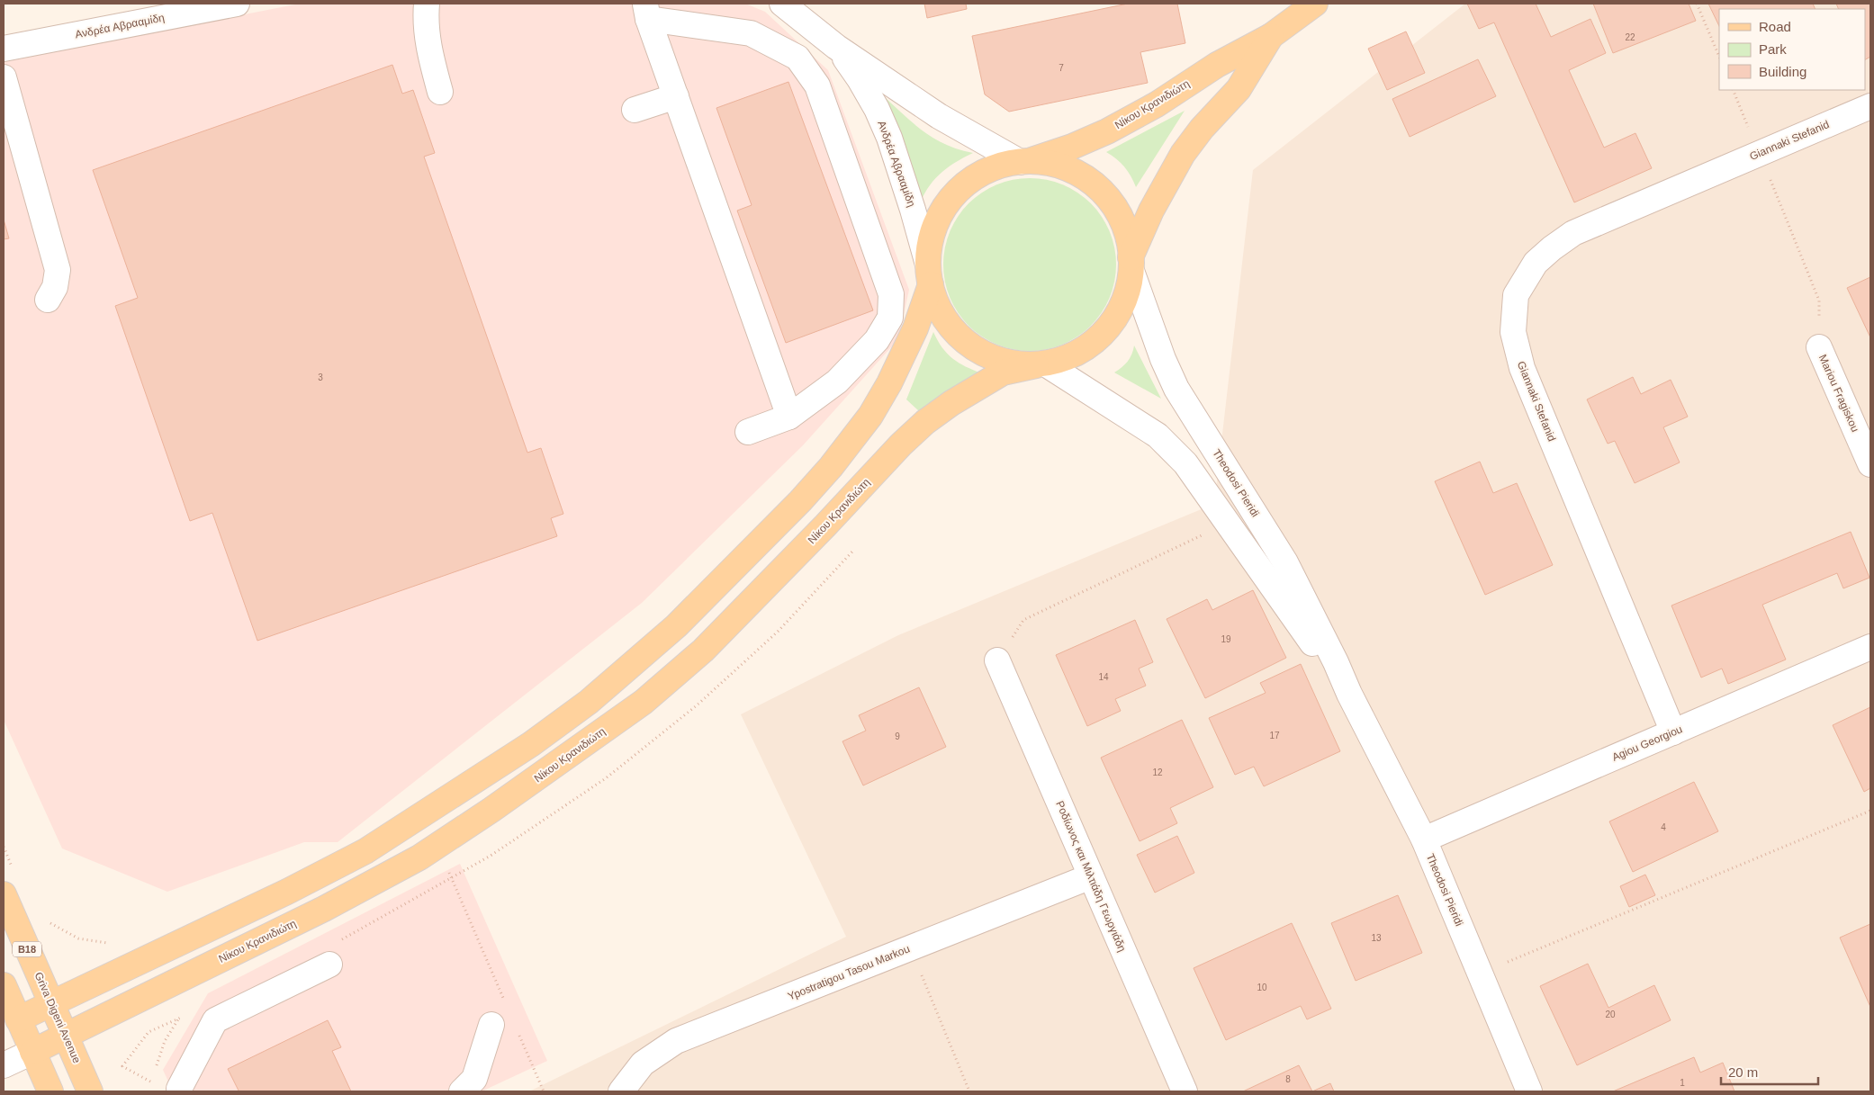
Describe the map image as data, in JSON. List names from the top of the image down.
{
  "streets": {
    "main road": ["Νίκου Κρανιδιώτη", "B18", "Griva Digeni Avenue"],
    "street": [
      "Ανδρέα Αβρααμίδη",
      "Giannaki Stefanid",
      "Mariou Fragiskou",
      "Theodosi Pieridi",
      "Agiou Georgiou",
      "Ροδίωνος και Μιλτιάδη Γεωργιάδη",
      "Ypostratigou Tasou Markou"
    ]
  },
  "crossings": [
    ["Ανδρέα Αβρααμίδη", "Νίκου Κρανιδιώτη"],
    ["Νίκου Κρανιδιώτη", "Theodosi Pieridi"],
    ["Νίκου Κρανιδιώτη", "Griva Digeni Avenue"],
    ["Giannaki Stefanid", "Agiou Georgiou"],
    ["Theodosi Pieridi", "Agiou Georgiou"],
    ["Ροδίωνος και Μιλτιάδη Γεωργιάδη", "Ypostratigou Tasou Markou"]
  ],
  "house_numbers": [
    "22",
    "7",
    "3",
    "19",
    "14",
    "17",
    "9",
    "12",
    "4",
    "13",
    "10",
    "20",
    "8",
    "1"
  ],
  "legend": ["Road", "Park", "Building"],
  "scale_bar": "20 m"
}
